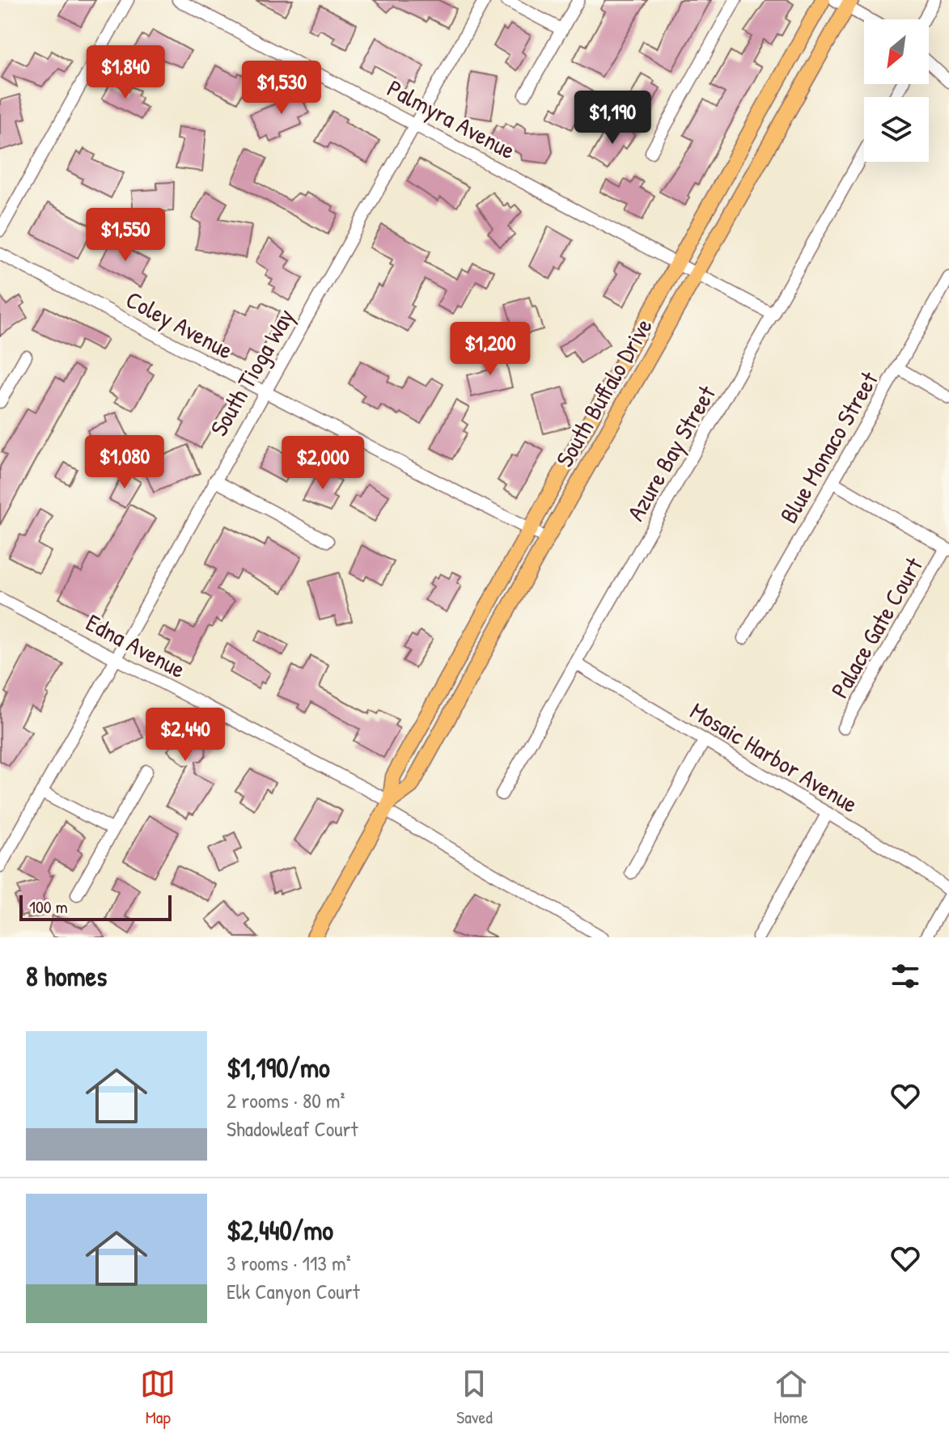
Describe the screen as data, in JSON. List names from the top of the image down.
{
  "streets": {
    "main road": ["South Buffalo Drive"],
    "street": [
      "Palmyra Avenue",
      "Coley Avenue",
      "South Tioga Way",
      "Blue Monaco Street",
      "Azure Bay Street",
      "Palace Gate Court",
      "Edna Avenue",
      "Mosaic Harbor Avenue"
    ]
  },
  "crossings": [
    ["Palmyra Avenue", "South Tioga Way"],
    ["Palmyra Avenue", "South Buffalo Drive"],
    ["Palmyra Avenue", "Azure Bay Street"],
    ["Coley Avenue", "South Tioga Way"],
    ["Coley Avenue", "South Buffalo Drive"],
    ["South Tioga Way", "Edna Avenue"],
    ["South Buffalo Drive", "Edna Avenue"],
    ["Azure Bay Street", "Mosaic Harbor Avenue"]
  ],
  "scale_bar": "100 m",
  "north": "bottom left",
  "page": {
    "price": [
      "$1,840",
      "$1,530",
      "$1,190",
      "$1,550",
      "$1,200",
      "$1,080",
      "$2,000",
      "$2,440"
    ],
    "scale": "100 m",
    "heading": "8 homes",
    "list": [
      {
        "name": "$1,190/mo",
        "note": "2 rooms · 80 m² · Shadowleaf Court"
      },
      {
        "name": "$2,440/mo",
        "note": "3 rooms · 113 m² · Elk Canyon Court"
      }
    ],
    "tabs": ["Map", "Saved", "Home"]
  }
}
